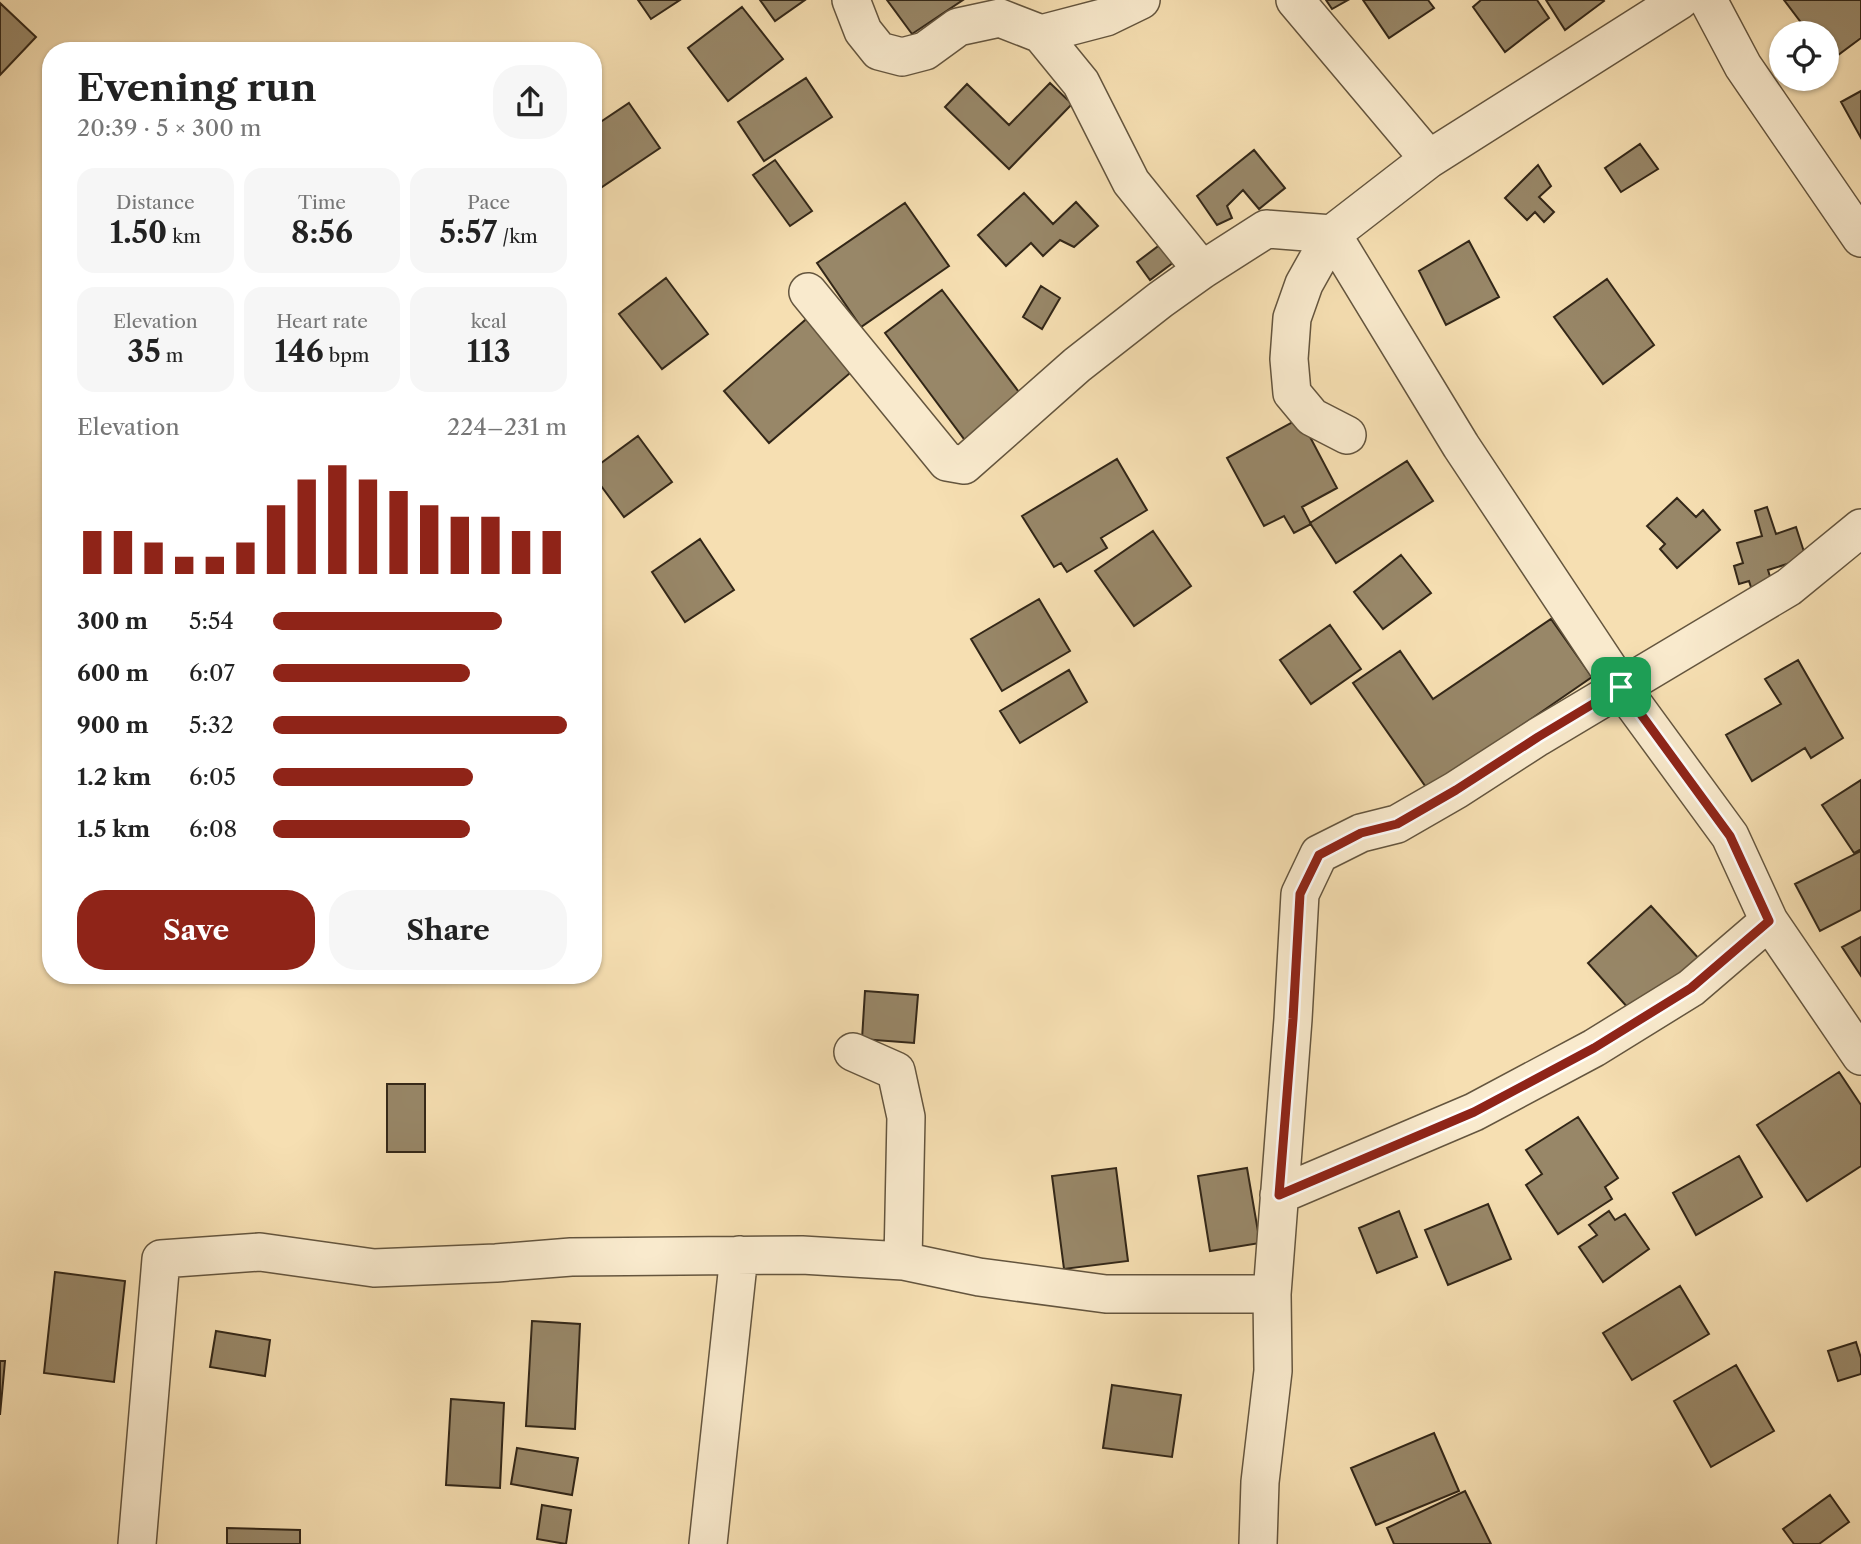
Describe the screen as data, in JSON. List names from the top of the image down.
{
  "page": {
    "heading": ["Evening run", "20:39 · 5 × 300 m"],
    "stats": [
      ["Distance", "1.50 km"],
      ["Time", "8:56"],
      ["Pace", "5:57 /km"],
      ["Elevation", "35 m"],
      ["Heart rate", "146 bpm"],
      ["kcal", "113"]
    ],
    "chart": ["Elevation", "224–231 m"],
    "list": [
      {
        "name": "300 m",
        "note": "5:54"
      },
      {
        "name": "600 m",
        "note": "6:07"
      },
      {
        "name": "900 m",
        "note": "5:32"
      },
      {
        "name": "1.2 km",
        "note": "6:05"
      },
      {
        "name": "1.5 km",
        "note": "6:08"
      }
    ],
    "buttons": ["Save", "Share"]
  }
}
